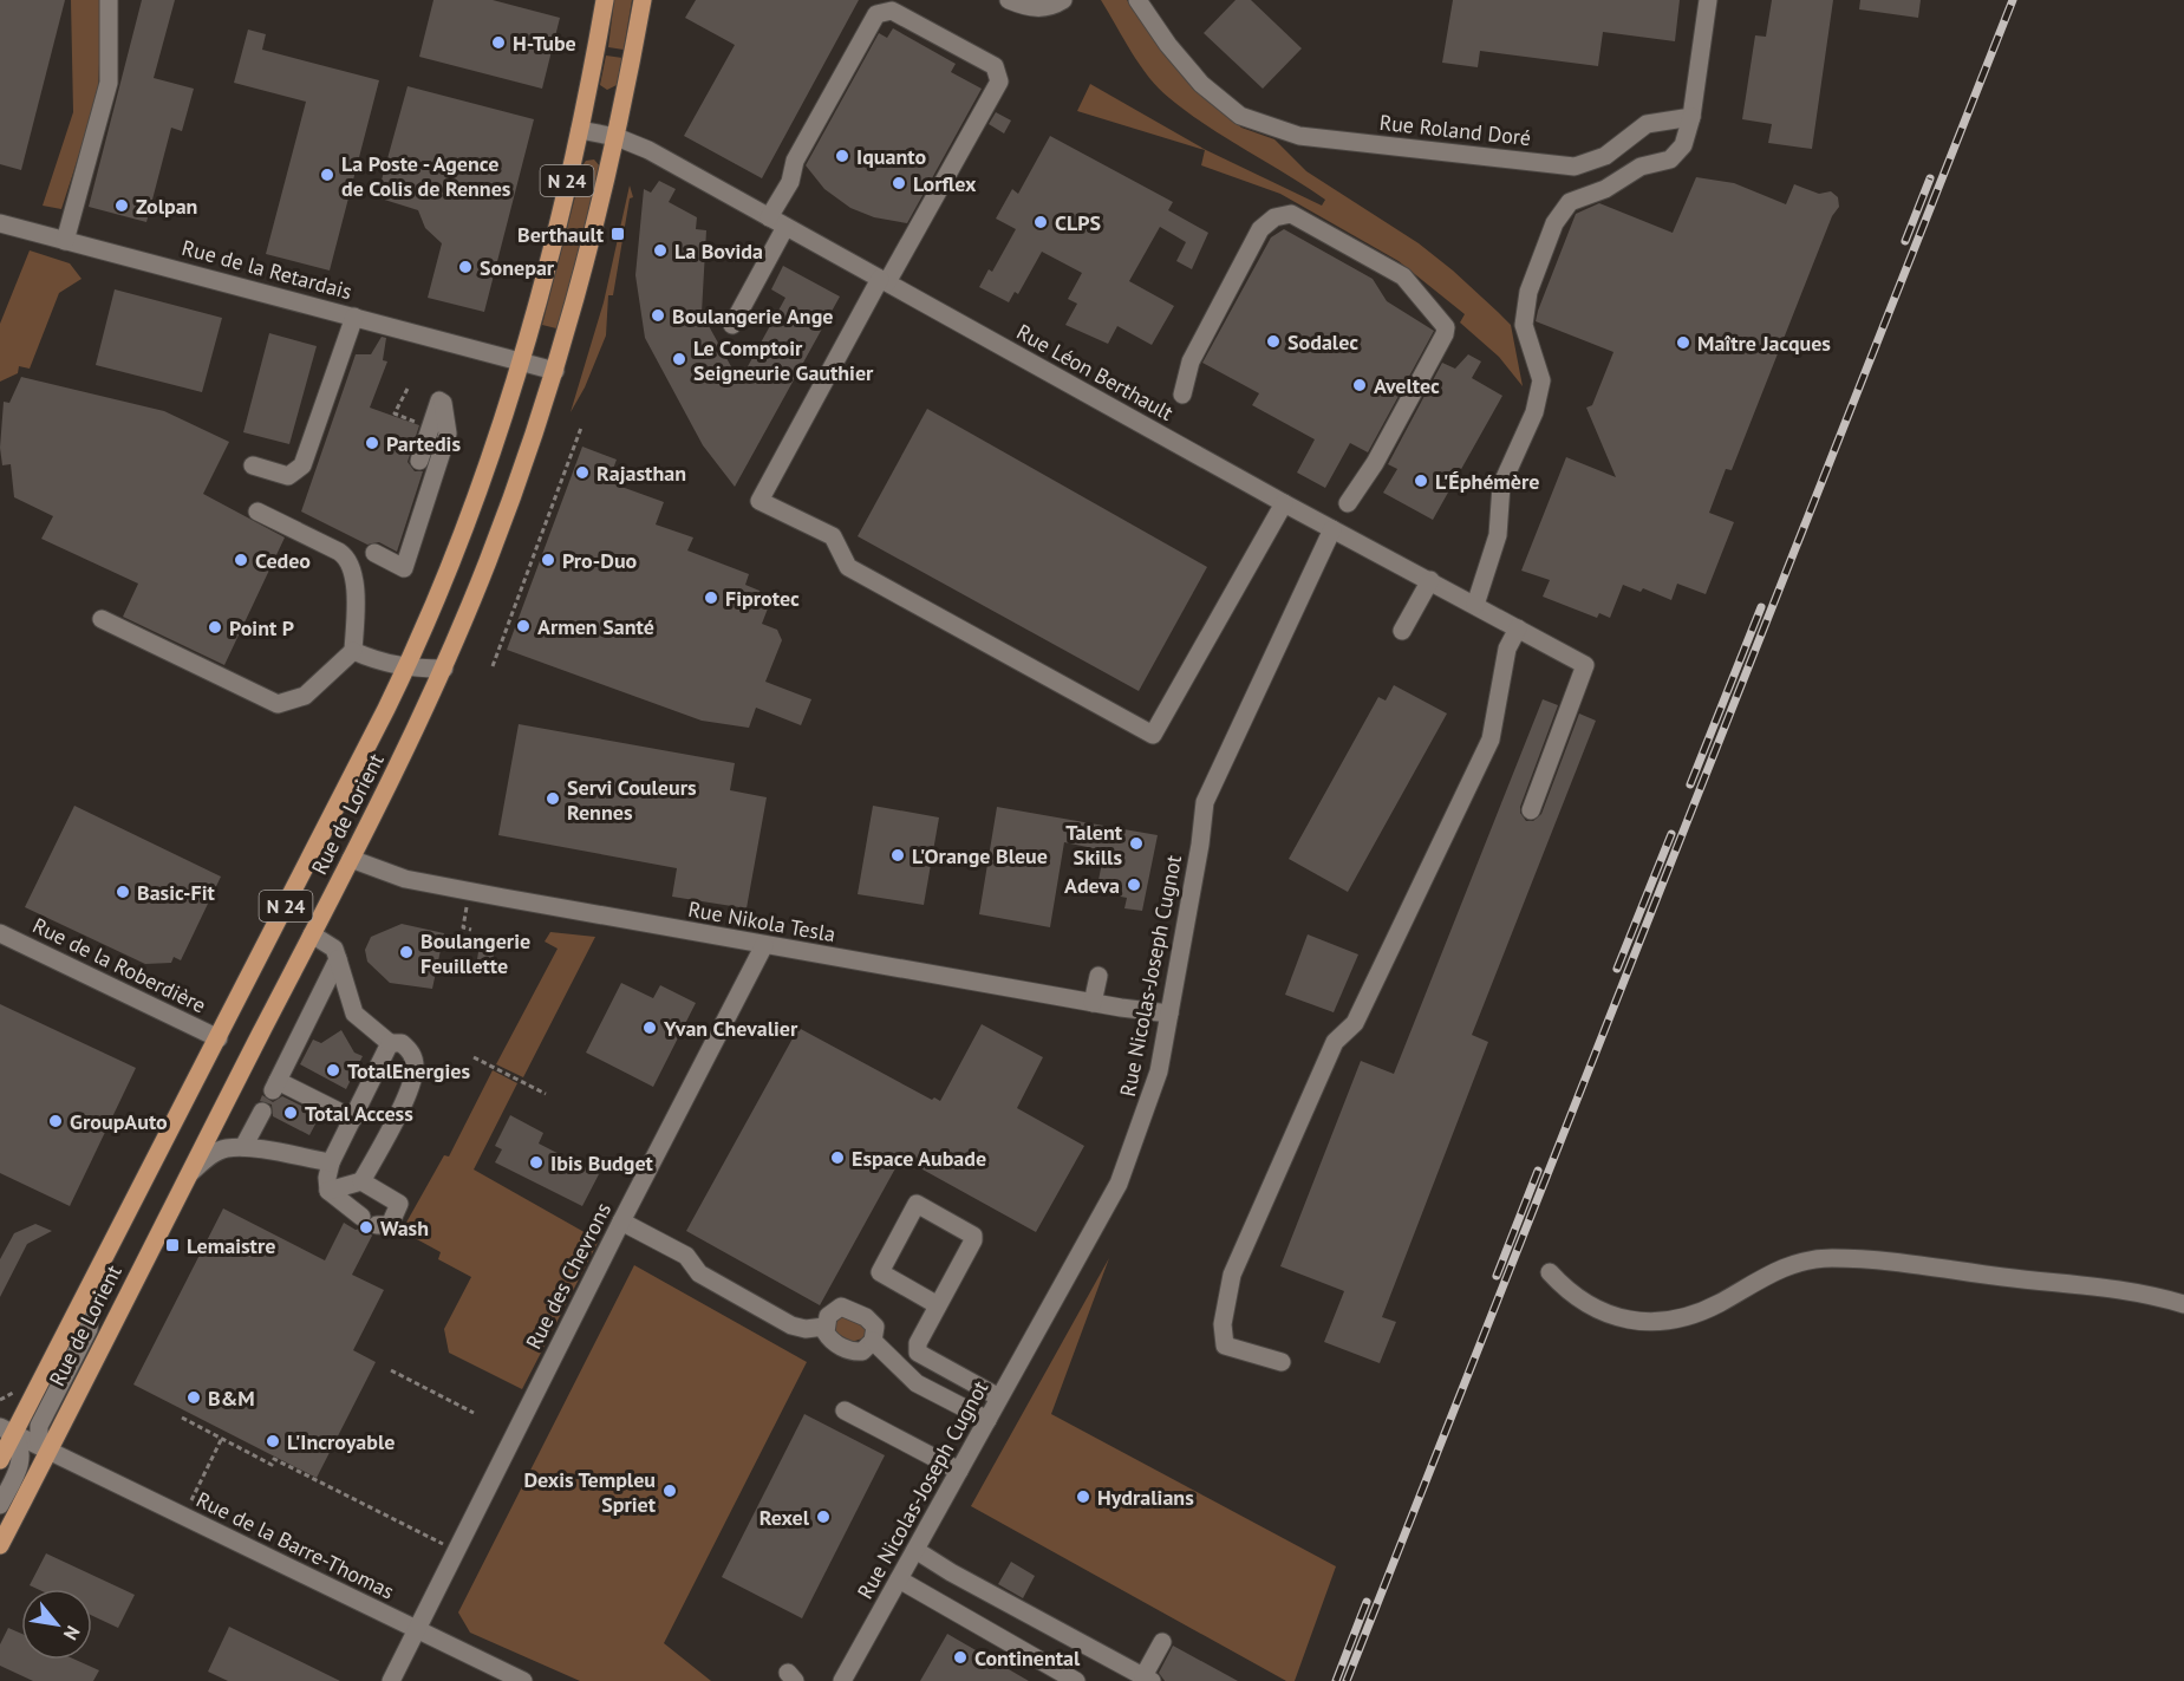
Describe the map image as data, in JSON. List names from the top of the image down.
{
  "streets": {
    "main road": ["N 24", "Rue de Lorient"],
    "street": [
      "Rue Roland Doré",
      "Rue de la Retardais",
      "Rue Léon Berthault",
      "Rue Nikola Tesla",
      "Rue de la Roberdière",
      "Rue Nicolas-Joseph Cugnot",
      "Rue des Chevrons",
      "Rue de la Barre-Thomas"
    ]
  },
  "crossings": [
    ["Rue de la Retardais", "Rue de Lorient"],
    ["Rue Léon Berthault", "Rue de Lorient"],
    ["Rue Léon Berthault", "Rue Nicolas-Joseph Cugnot"],
    ["Rue de Lorient", "Rue Nikola Tesla"],
    ["Rue de Lorient", "Rue de la Roberdière"],
    ["Rue de Lorient", "Rue de la Barre-Thomas"],
    ["Rue Nikola Tesla", "Rue Nicolas-Joseph Cugnot"],
    ["Rue Nikola Tesla", "Rue des Chevrons"],
    ["Rue des Chevrons", "Rue de la Barre-Thomas"]
  ],
  "places": {
    "other": [
      "H-Tube",
      "Iquanto",
      "La Poste - Agence de Colis de Rennes",
      "Lorflex",
      "Zolpan",
      "CLPS",
      "La Bovida",
      "Sonepar",
      "Boulangerie Ange",
      "Sodalec",
      "Maître Jacques",
      "Le Comptoir Seigneurie Gauthier",
      "Aveltec",
      "Partedis",
      "Rajasthan",
      "L'Éphémère",
      "Cedeo",
      "Pro-Duo",
      "Fiprotec",
      "Armen Santé",
      "Point P",
      "Servi Couleurs Rennes",
      "Talent Skills",
      "L'Orange Bleue",
      "Adeva",
      "Basic-Fit",
      "Boulangerie Feuillette",
      "Yvan Chevalier",
      "TotalEnergies",
      "Total Access",
      "GroupAuto",
      "Espace Aubade",
      "Ibis Budget",
      "Wash",
      "B&M",
      "L'Incroyable",
      "Dexis Templeu Spriet",
      "Hydralians",
      "Rexel",
      "Continental"
    ],
    "transit": ["Berthault", "Lemaistre"]
  },
  "north": "bottom right"
}
